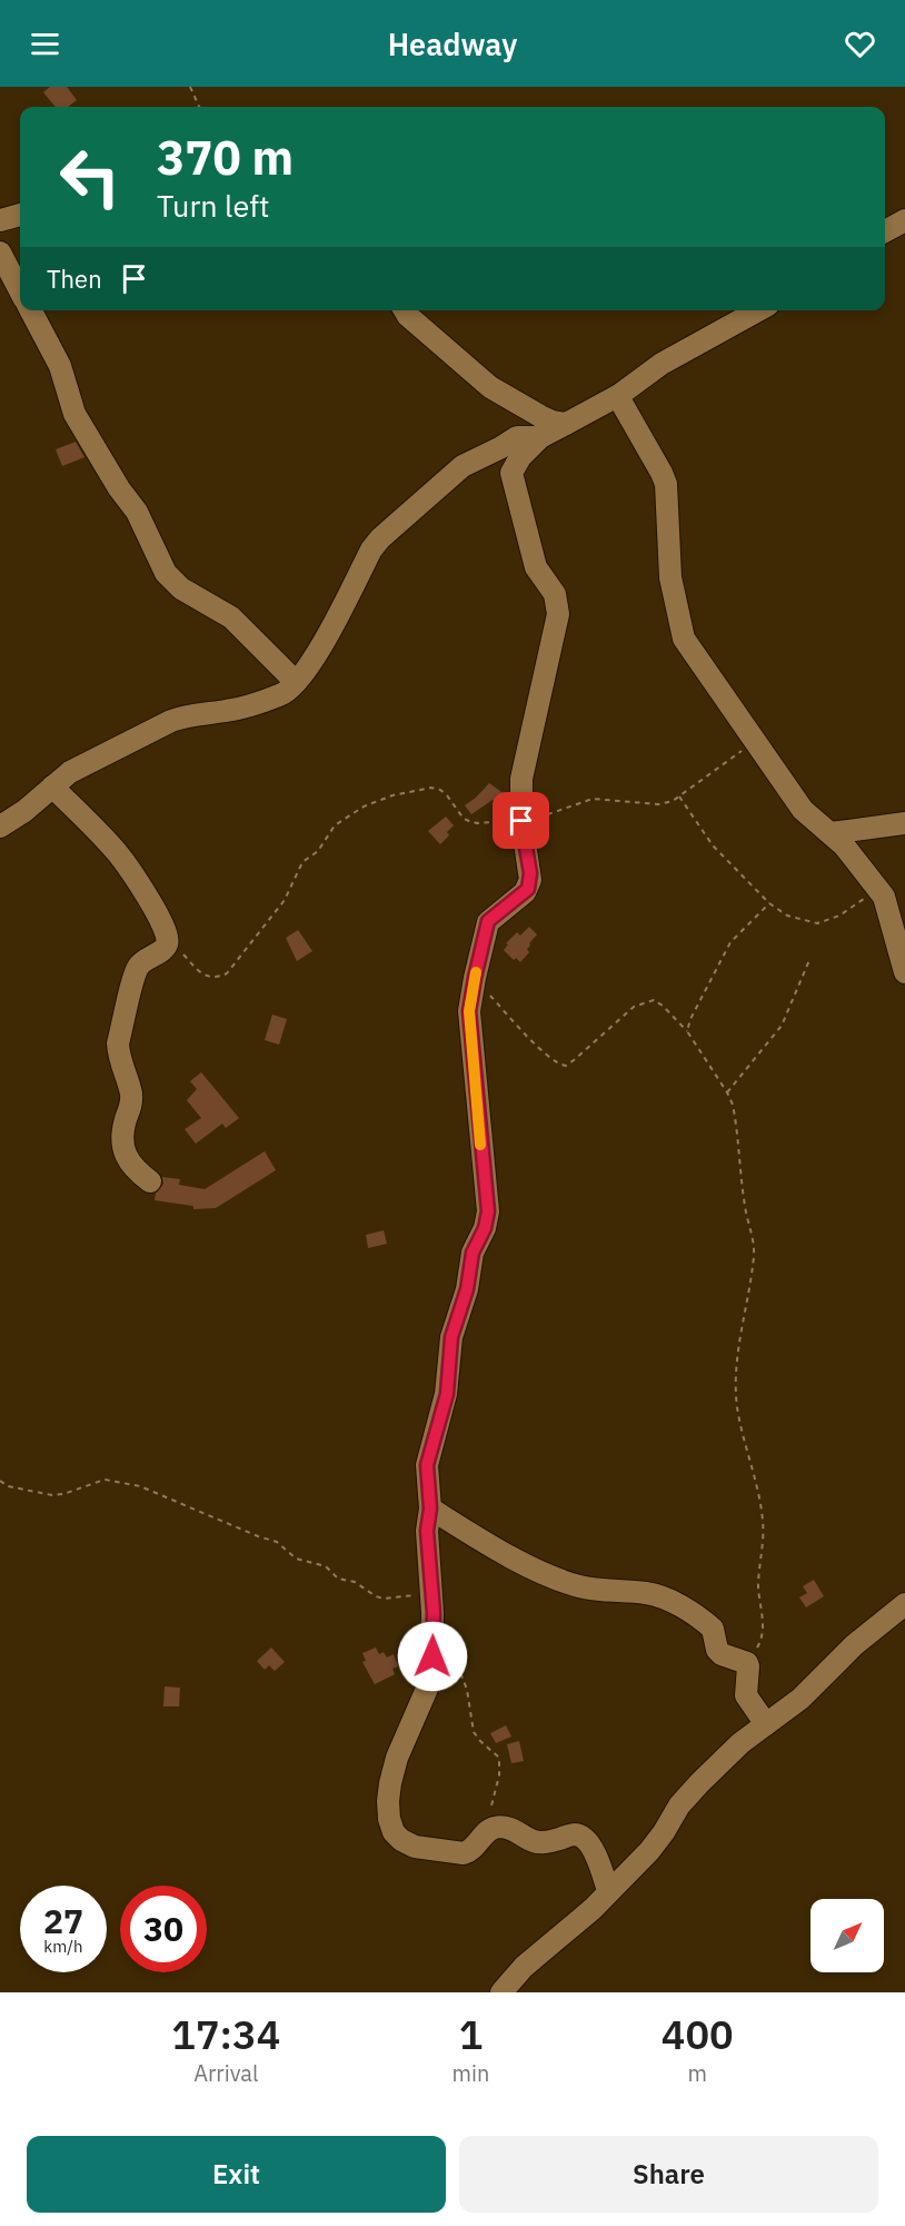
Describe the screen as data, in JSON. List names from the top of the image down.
{
  "north": "top right",
  "page": {
    "header": "Headway",
    "turn": ["370 m", "Turn left"],
    "then": "Then",
    "speed": "27 km/h",
    "limit": "30",
    "eta": [
      "17:34",
      "Arrival",
      "1",
      "min",
      "400",
      "m"
    ],
    "buttons": ["Exit", "Share"]
  }
}
